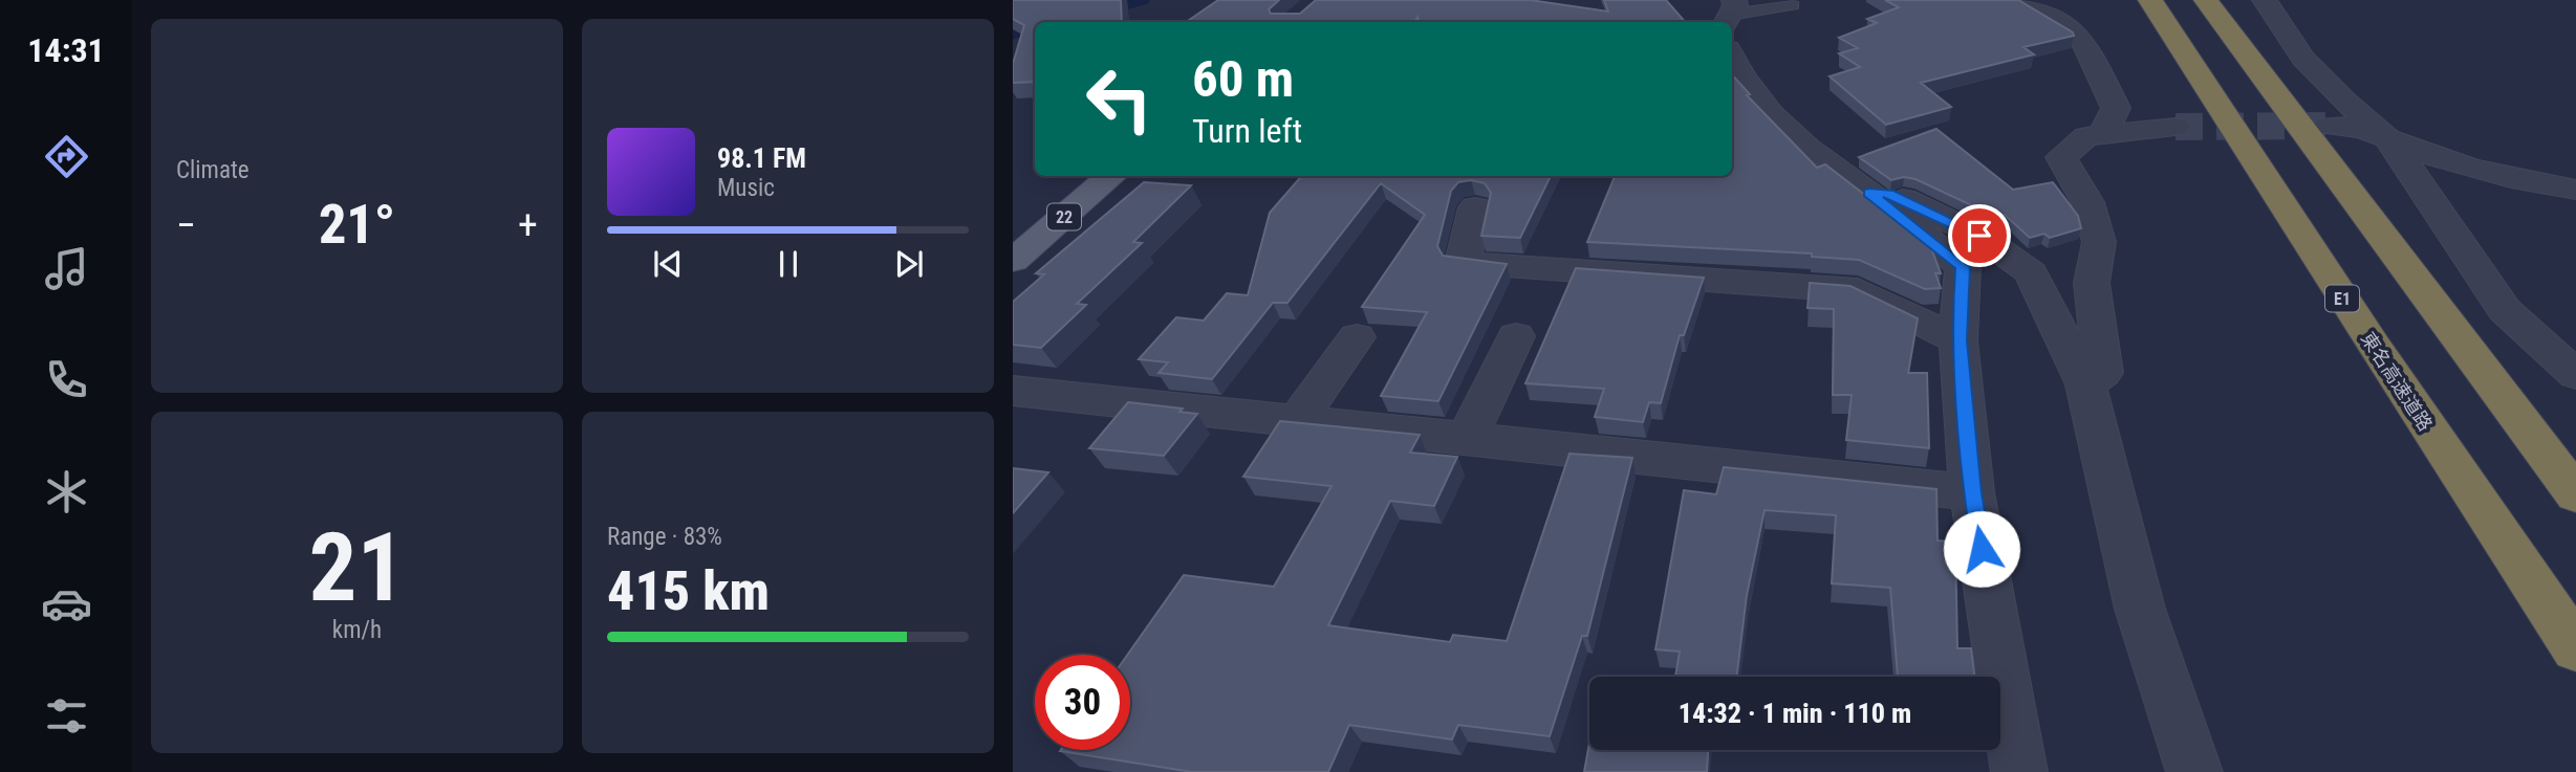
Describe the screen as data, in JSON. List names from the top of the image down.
{
  "streets": {
    "highway": ["E1", "東名高速道路"],
    "main road": ["22"]
  },
  "page": {
    "tabs": "14:31",
    "tile": [
      "Climate",
      ["21", "km/h"],
      ["Range · 83%", "415 km"]
    ],
    "turn": ["60 m", "Turn left"],
    "song": ["98.1 FM", "Music"],
    "heat": ["−", "21°", "+"],
    "limit": "30",
    "trip": "14:32 · 1 min · 110 m"
  }
}
